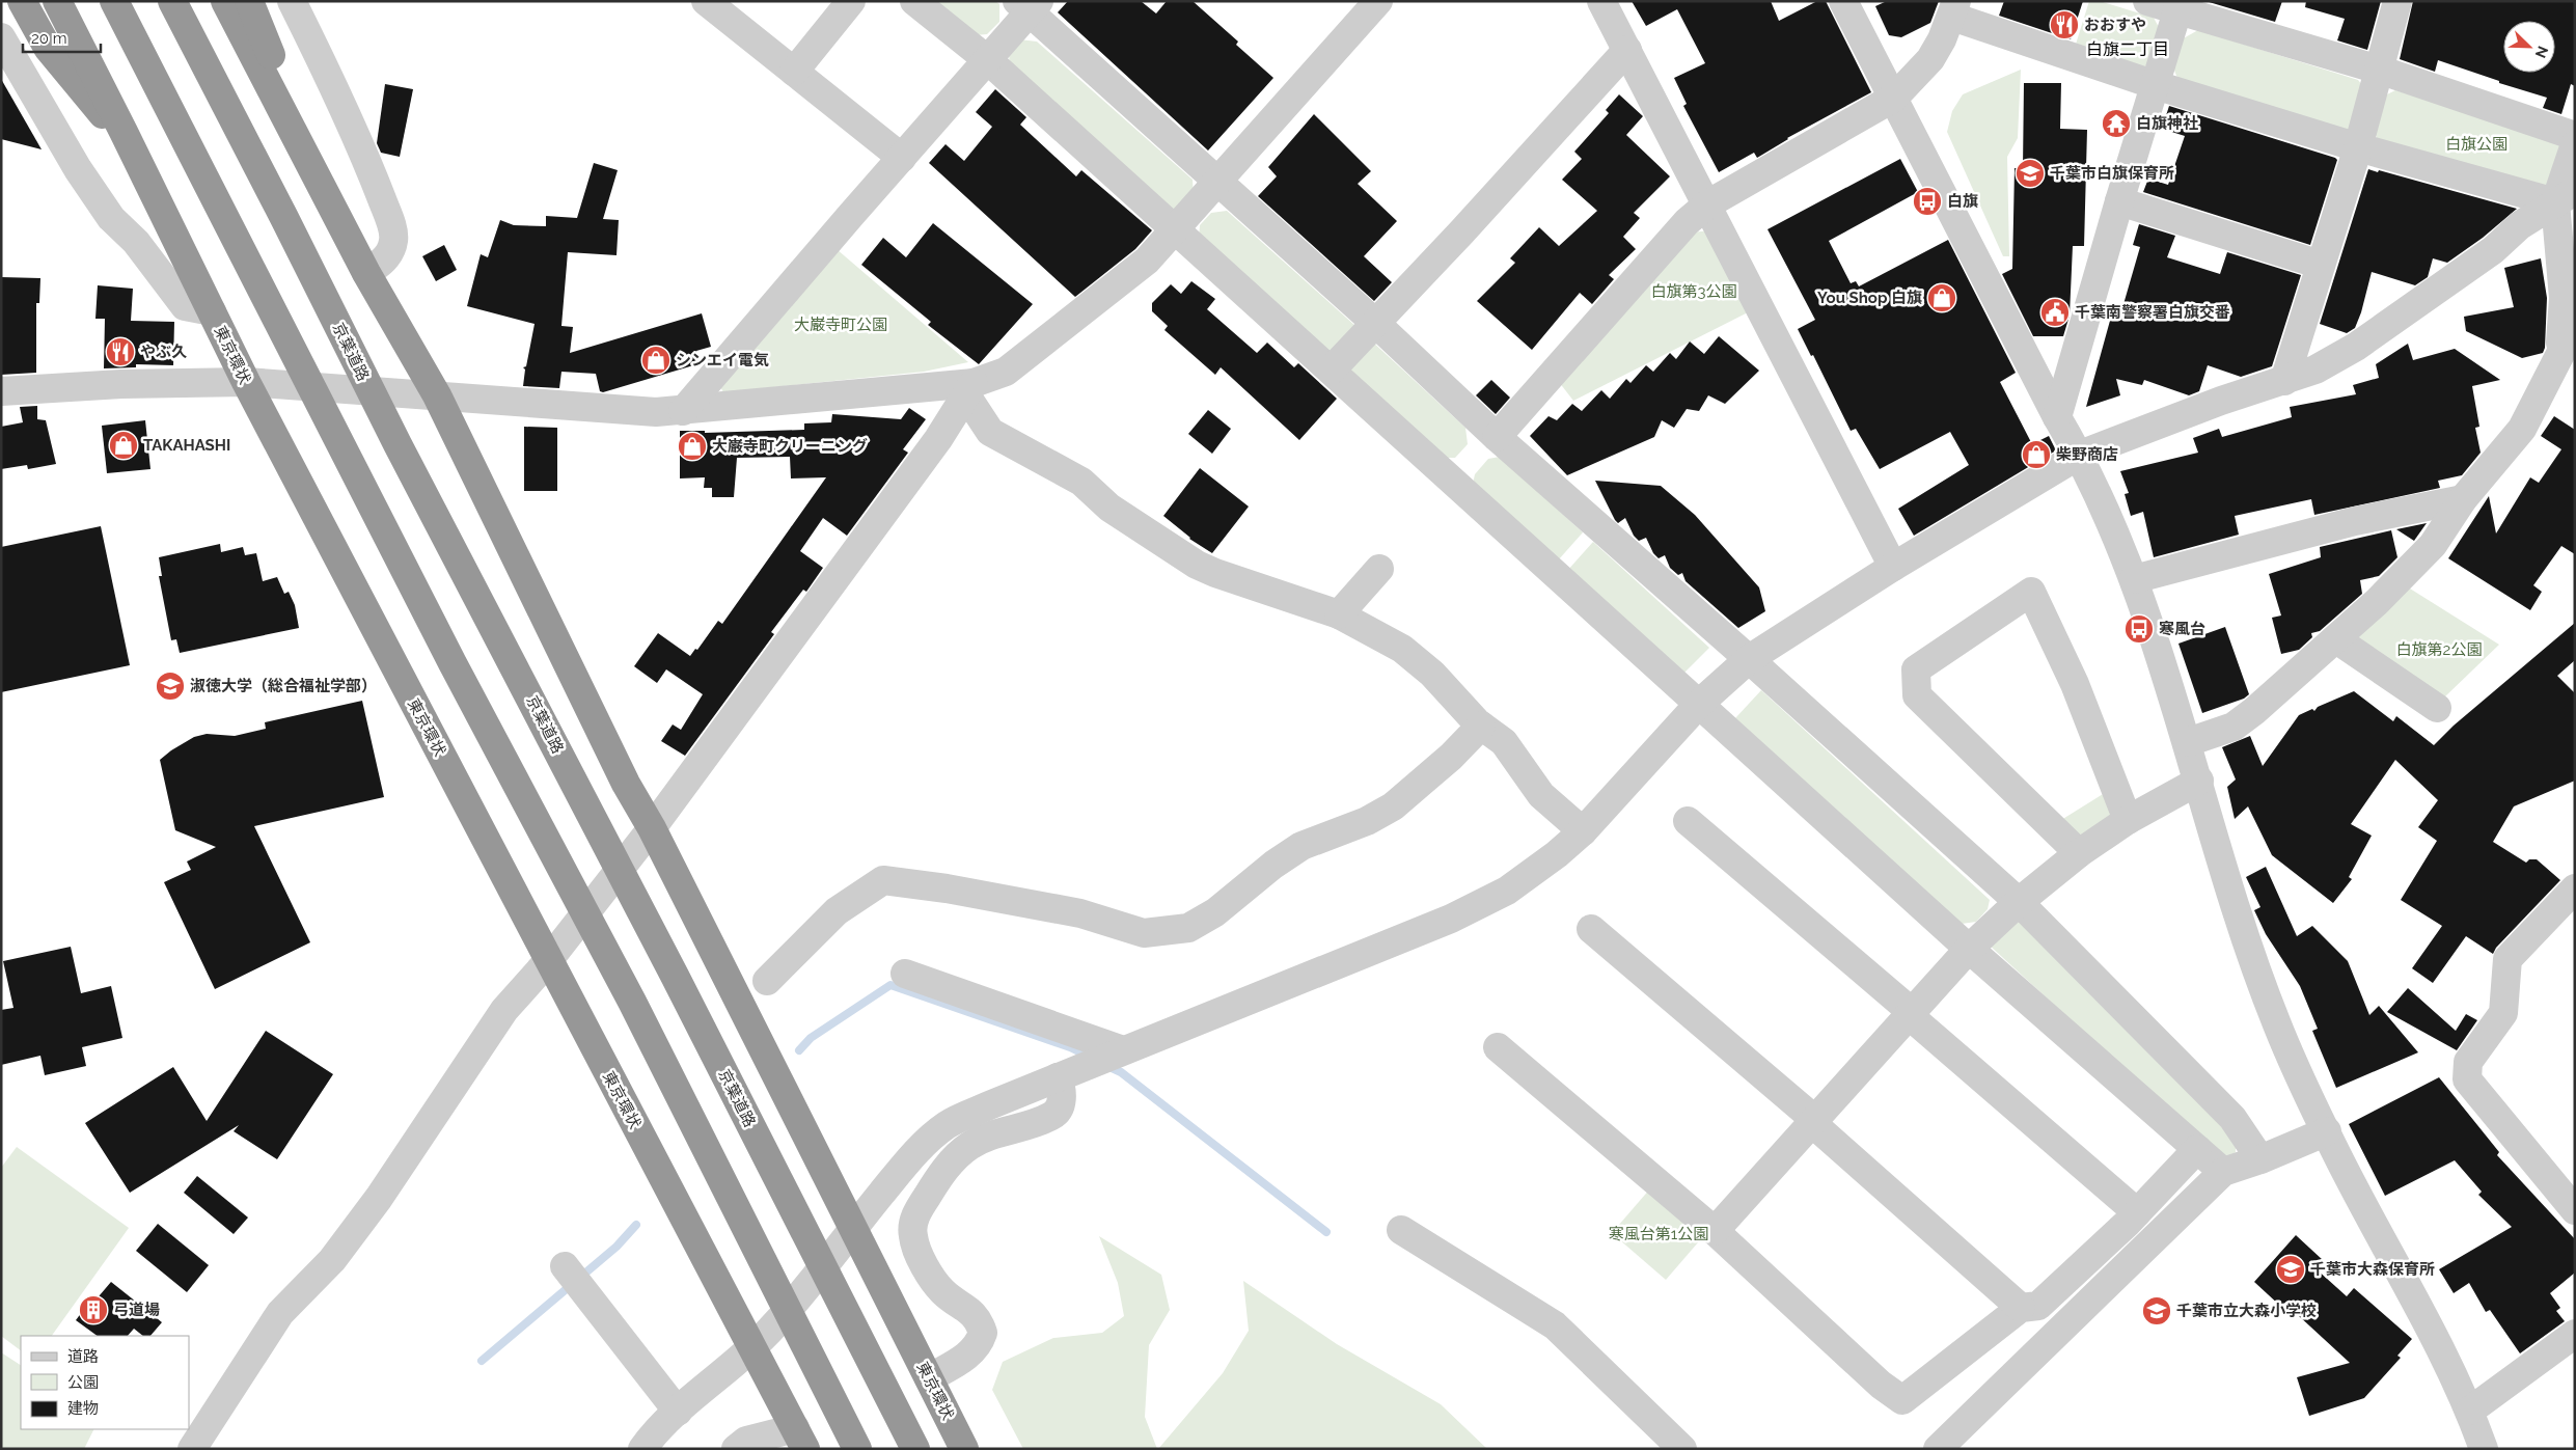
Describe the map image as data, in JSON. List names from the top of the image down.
{
  "streets": {
    "highway": ["京葉道路", "東京環状"]
  },
  "districts": ["白旗二丁目"],
  "parks": [
    "白旗公園",
    "白旗第3公園",
    "大巌寺町公園",
    "白旗第2公園",
    "寒風台第1公園"
  ],
  "places": {
    "restaurant": ["おおすや", "やぶ久"],
    "temple": ["白旗神社"],
    "school or university": [
      "千葉市白旗保育所",
      "淑徳大学（総合福祉学部）",
      "千葉市大森保育所",
      "千葉市立大森小学校"
    ],
    "bus stop": ["白旗", "寒風台"],
    "shop": [
      "You Shop 白旗",
      "シンエイ電気",
      "TAKAHASHI",
      "大巌寺町クリーニング",
      "柴野商店"
    ],
    "public building": ["千葉南警察署白旗交番"],
    "building": ["弓道場"]
  },
  "legend": ["道路", "公園", "建物"],
  "scale_bar": "20 m",
  "north": "bottom right"
}
